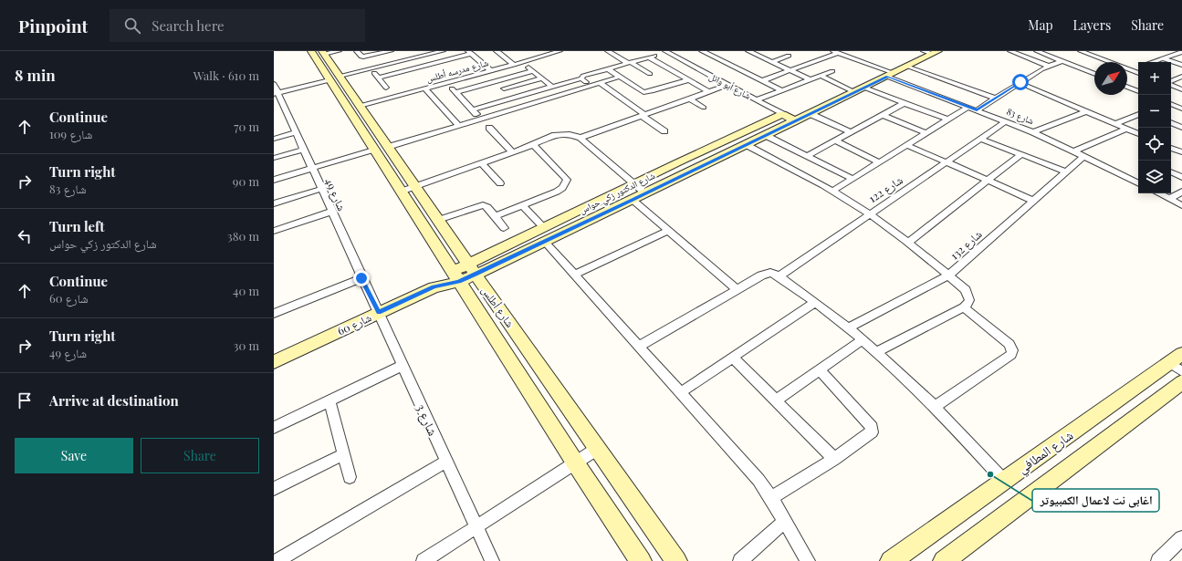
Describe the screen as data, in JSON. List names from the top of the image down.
{
  "streets": {
    "street": [
      "شارع مدرسه أطلس",
      "شارع أبو وائل",
      "شارع 83",
      "شارع 122",
      "شارع الدكتور زكي حواس",
      "شارع 49",
      "شارع 132",
      "شارع أطلس",
      "شارع 60",
      "شارع 3",
      "شارع المطافي"
    ]
  },
  "crossings": [
    ["شارع مدرسه أطلس", "شارع أطلس"],
    ["شارع أبو وائل", "شارع الدكتور زكي حواس"],
    ["شارع 83", "شارع 122"],
    ["شارع 83", "شارع الدكتور زكي حواس"],
    ["شارع 83", "شارع 132"],
    ["شارع الدكتور زكي حواس", "شارع أطلس"],
    ["شارع الدكتور زكي حواس", "شارع 60"],
    ["شارع 49", "شارع 60"],
    ["شارع 49", "شارع 3"],
    ["شارع أطلس", "شارع 60"],
    ["شارع 60", "شارع 3"]
  ],
  "places": ["اغابى نت لاعمال الكمبيوتر"],
  "north": "top right",
  "page": {
    "header": "Pinpoint",
    "search": "Search here",
    "nav": ["Map", "Layers", "Share"],
    "heading": ["8 min", "Walk · 610 m"],
    "map_buttons": ["+", "−"],
    "list": [
      ["Continue", "شارع 109", "70 m"],
      ["Turn right", "شارع 83", "90 m"],
      ["Turn left", "شارع الدكتور زكي حواس", "380 m"],
      ["Continue", "شارع 60", "40 m"],
      ["Turn right", "شارع 49", "30 m"],
      "Arrive at destination"
    ],
    "buttons": ["Save", "Share"]
  }
}
